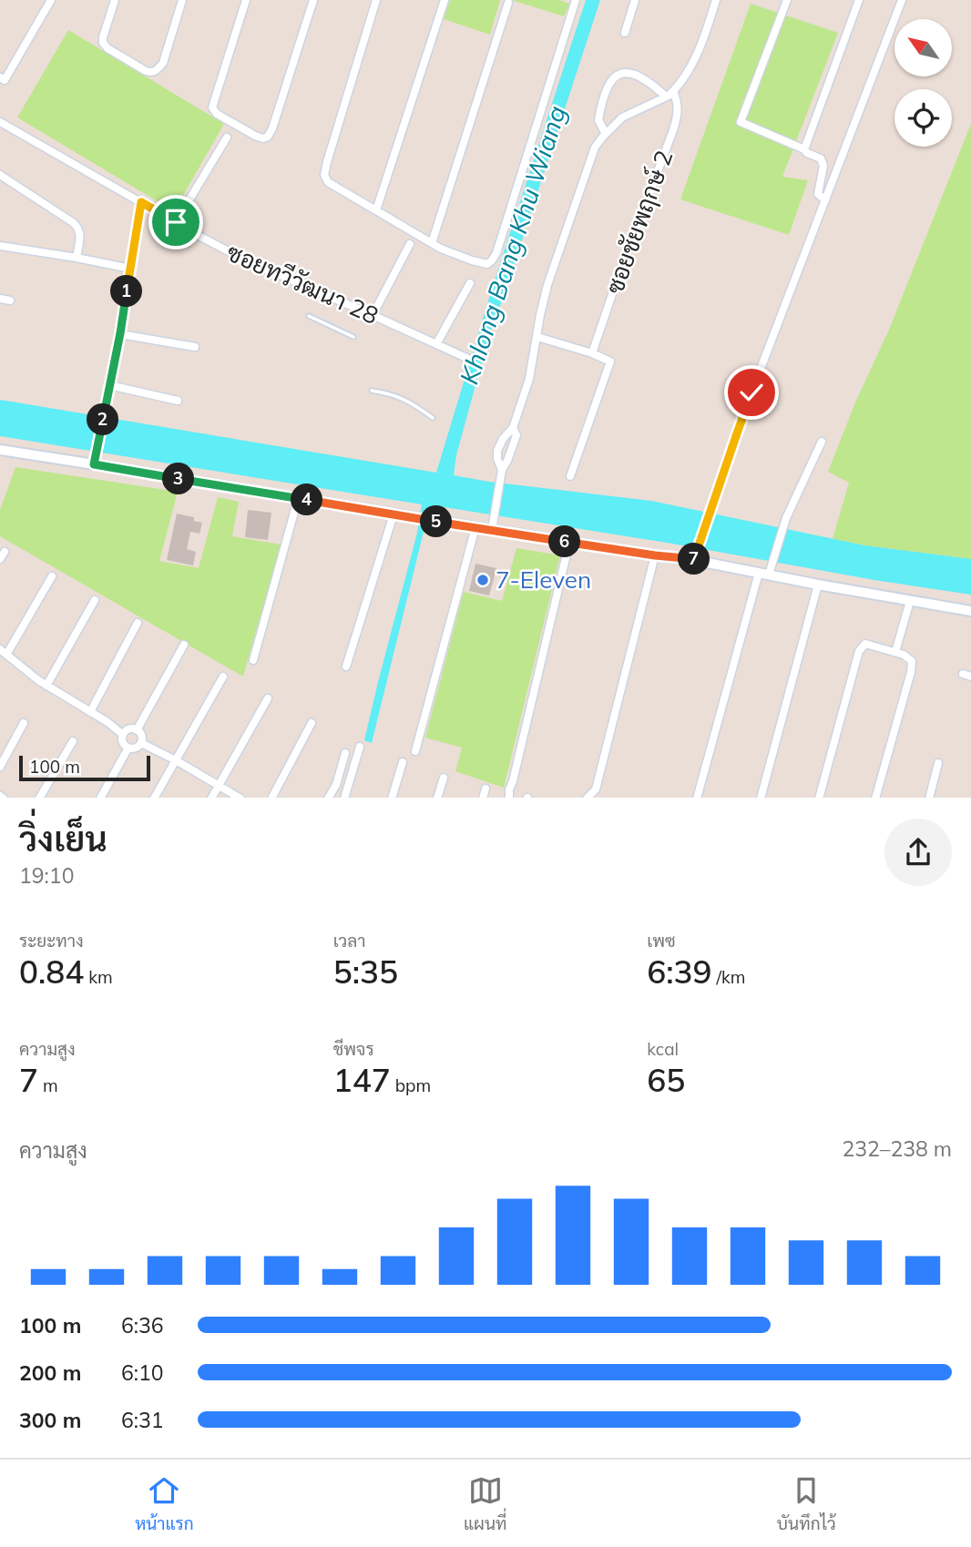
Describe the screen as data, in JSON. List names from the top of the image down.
{
  "streets": {
    "street": ["ซอยชัยพฤกษ์ 2", "ซอยทวีวัฒนา 28"]
  },
  "water": ["Khlong Bang Khu Wiang"],
  "places": ["7-Eleven"],
  "scale_bar": "100 m",
  "north": "top left",
  "page": {
    "pins": [
      "1",
      "2",
      "3",
      "4",
      "5",
      "6",
      "7"
    ],
    "scale": "100 m",
    "heading": ["วิ่งเย็น", "19:10"],
    "stats": [
      ["ระยะทาง", "0.84 km"],
      ["เวลา", "5:35"],
      ["เพซ", "6:39 /km"],
      ["ความสูง", "7 m"],
      ["ชีพจร", "147 bpm"],
      ["kcal", "65"]
    ],
    "chart": ["ความสูง", "232–238 m"],
    "list": [
      {
        "name": "100 m",
        "note": "6:36"
      },
      {
        "name": "200 m",
        "note": "6:10"
      },
      {
        "name": "300 m",
        "note": "6:31"
      }
    ],
    "tabs": ["หน้าแรก", "แผนที่", "บันทึกไว้"]
  }
}
